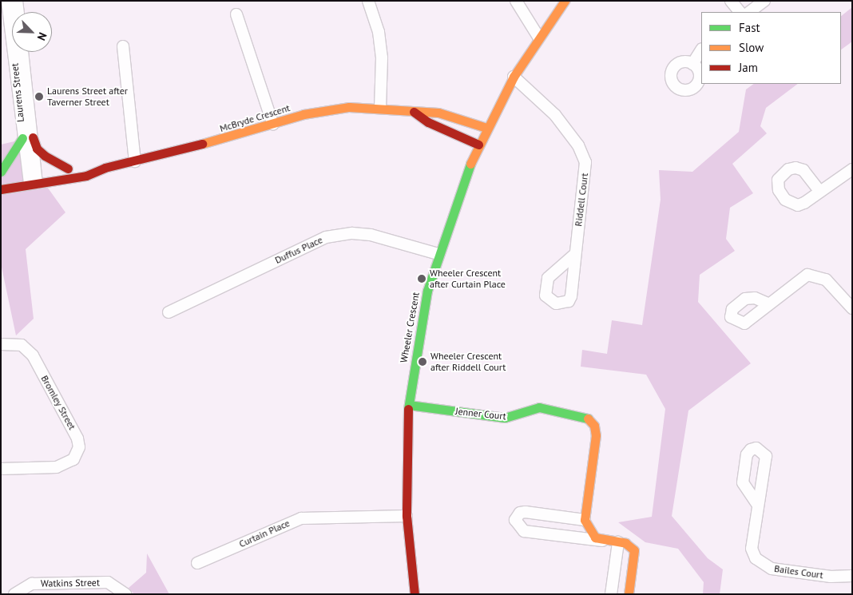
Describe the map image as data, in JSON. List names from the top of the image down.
{
  "streets": {
    "street": [
      "Laurens Street",
      "McBryde Crescent",
      "Riddell Court",
      "Duffus Place",
      "Wheeler Crescent",
      "Bromley Street",
      "Jenner Court",
      "Curtain Place",
      "Bailes Court",
      "Watkins Street"
    ]
  },
  "crossings": [
    ["Laurens Street", "McBryde Crescent"],
    ["McBryde Crescent", "Wheeler Crescent"],
    ["Riddell Court", "Wheeler Crescent"],
    ["Duffus Place", "Wheeler Crescent"],
    ["Wheeler Crescent", "Jenner Court"],
    ["Wheeler Crescent", "Curtain Place"]
  ],
  "places": ["Laurens Street after Taverner Street", "Wheeler Crescent after Curtain Place", "Wheeler Crescent after Riddell Court"],
  "legend": ["Fast", "Slow", "Jam"],
  "north": "bottom right"
}
